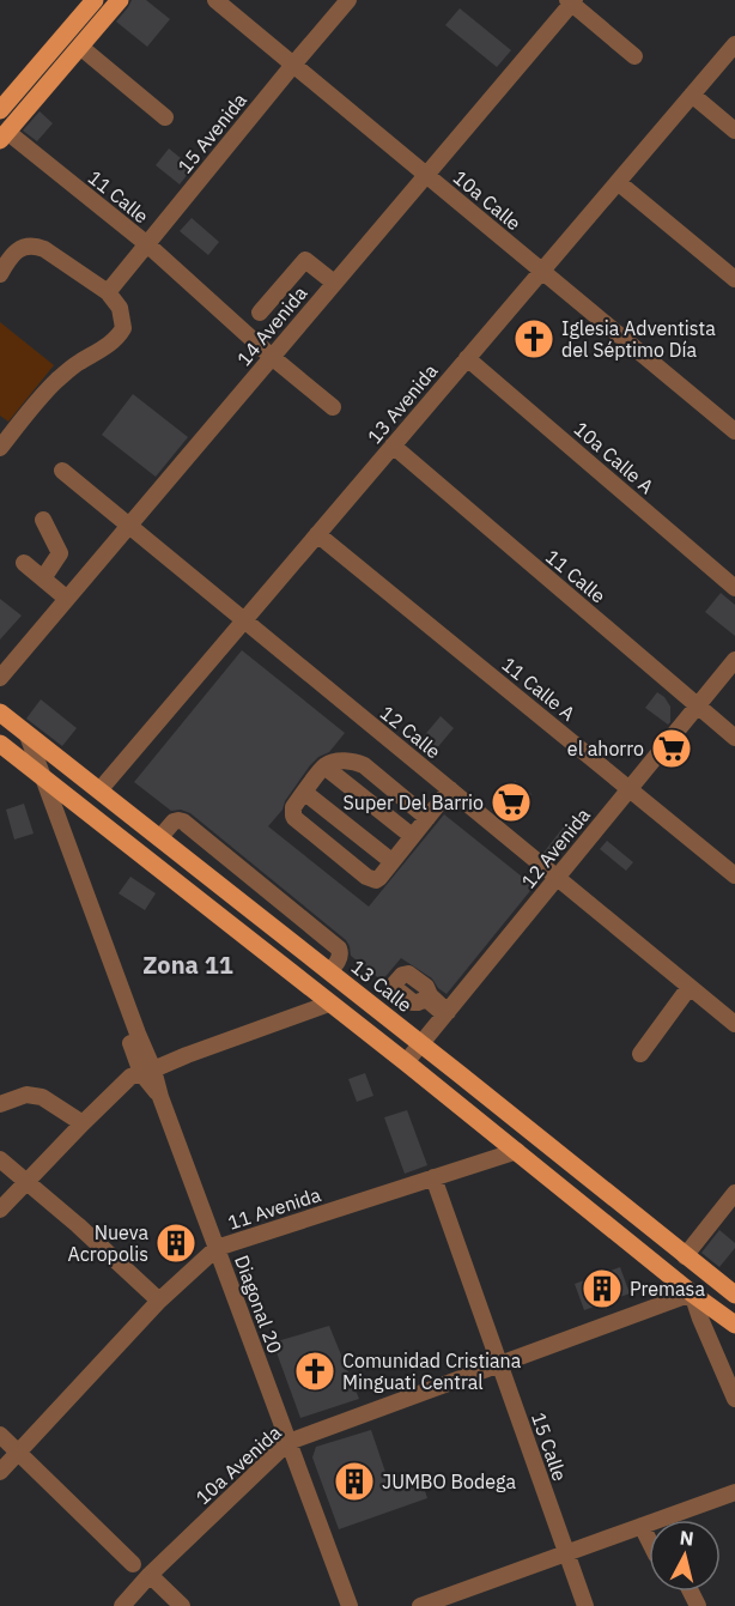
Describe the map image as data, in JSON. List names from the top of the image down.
{
  "streets": {
    "main road": ["13 Calle"],
    "street": [
      "15 Avenida",
      "11 Calle",
      "10a Calle",
      "14 Avenida",
      "13 Avenida",
      "10a Calle A",
      "11 Calle A",
      "12 Calle",
      "12 Avenida",
      "11 Avenida",
      "Diagonal 20",
      "15 Calle",
      "10a Avenida"
    ]
  },
  "crossings": [
    ["15 Avenida", "11 Calle"],
    ["15 Avenida", "10a Calle"],
    ["11 Calle", "14 Avenida"],
    ["11 Calle", "13 Avenida"],
    ["11 Calle", "12 Avenida"],
    ["10a Calle", "14 Avenida"],
    ["10a Calle", "13 Avenida"],
    ["14 Avenida", "12 Calle"],
    ["13 Avenida", "10a Calle A"],
    ["13 Avenida", "11 Calle A"],
    ["13 Avenida", "12 Calle"],
    ["13 Avenida", "13 Calle"],
    ["11 Calle A", "12 Avenida"],
    ["12 Calle", "12 Avenida"],
    ["12 Avenida", "13 Calle"],
    ["13 Calle", "Diagonal 20"],
    ["11 Avenida", "Diagonal 20"],
    ["11 Avenida", "15 Calle"],
    ["Diagonal 20", "10a Avenida"],
    ["15 Calle", "10a Avenida"]
  ],
  "districts": ["Zona 11"],
  "places": {
    "church": ["Iglesia Adventista del Séptimo Día", "Comunidad Cristiana Minguati Central"],
    "supermarket": ["el ahorro", "Super Del Barrio"],
    "building": ["Nueva Acropolis", "Premasa", "JUMBO Bodega"]
  },
  "north": "top"
}
